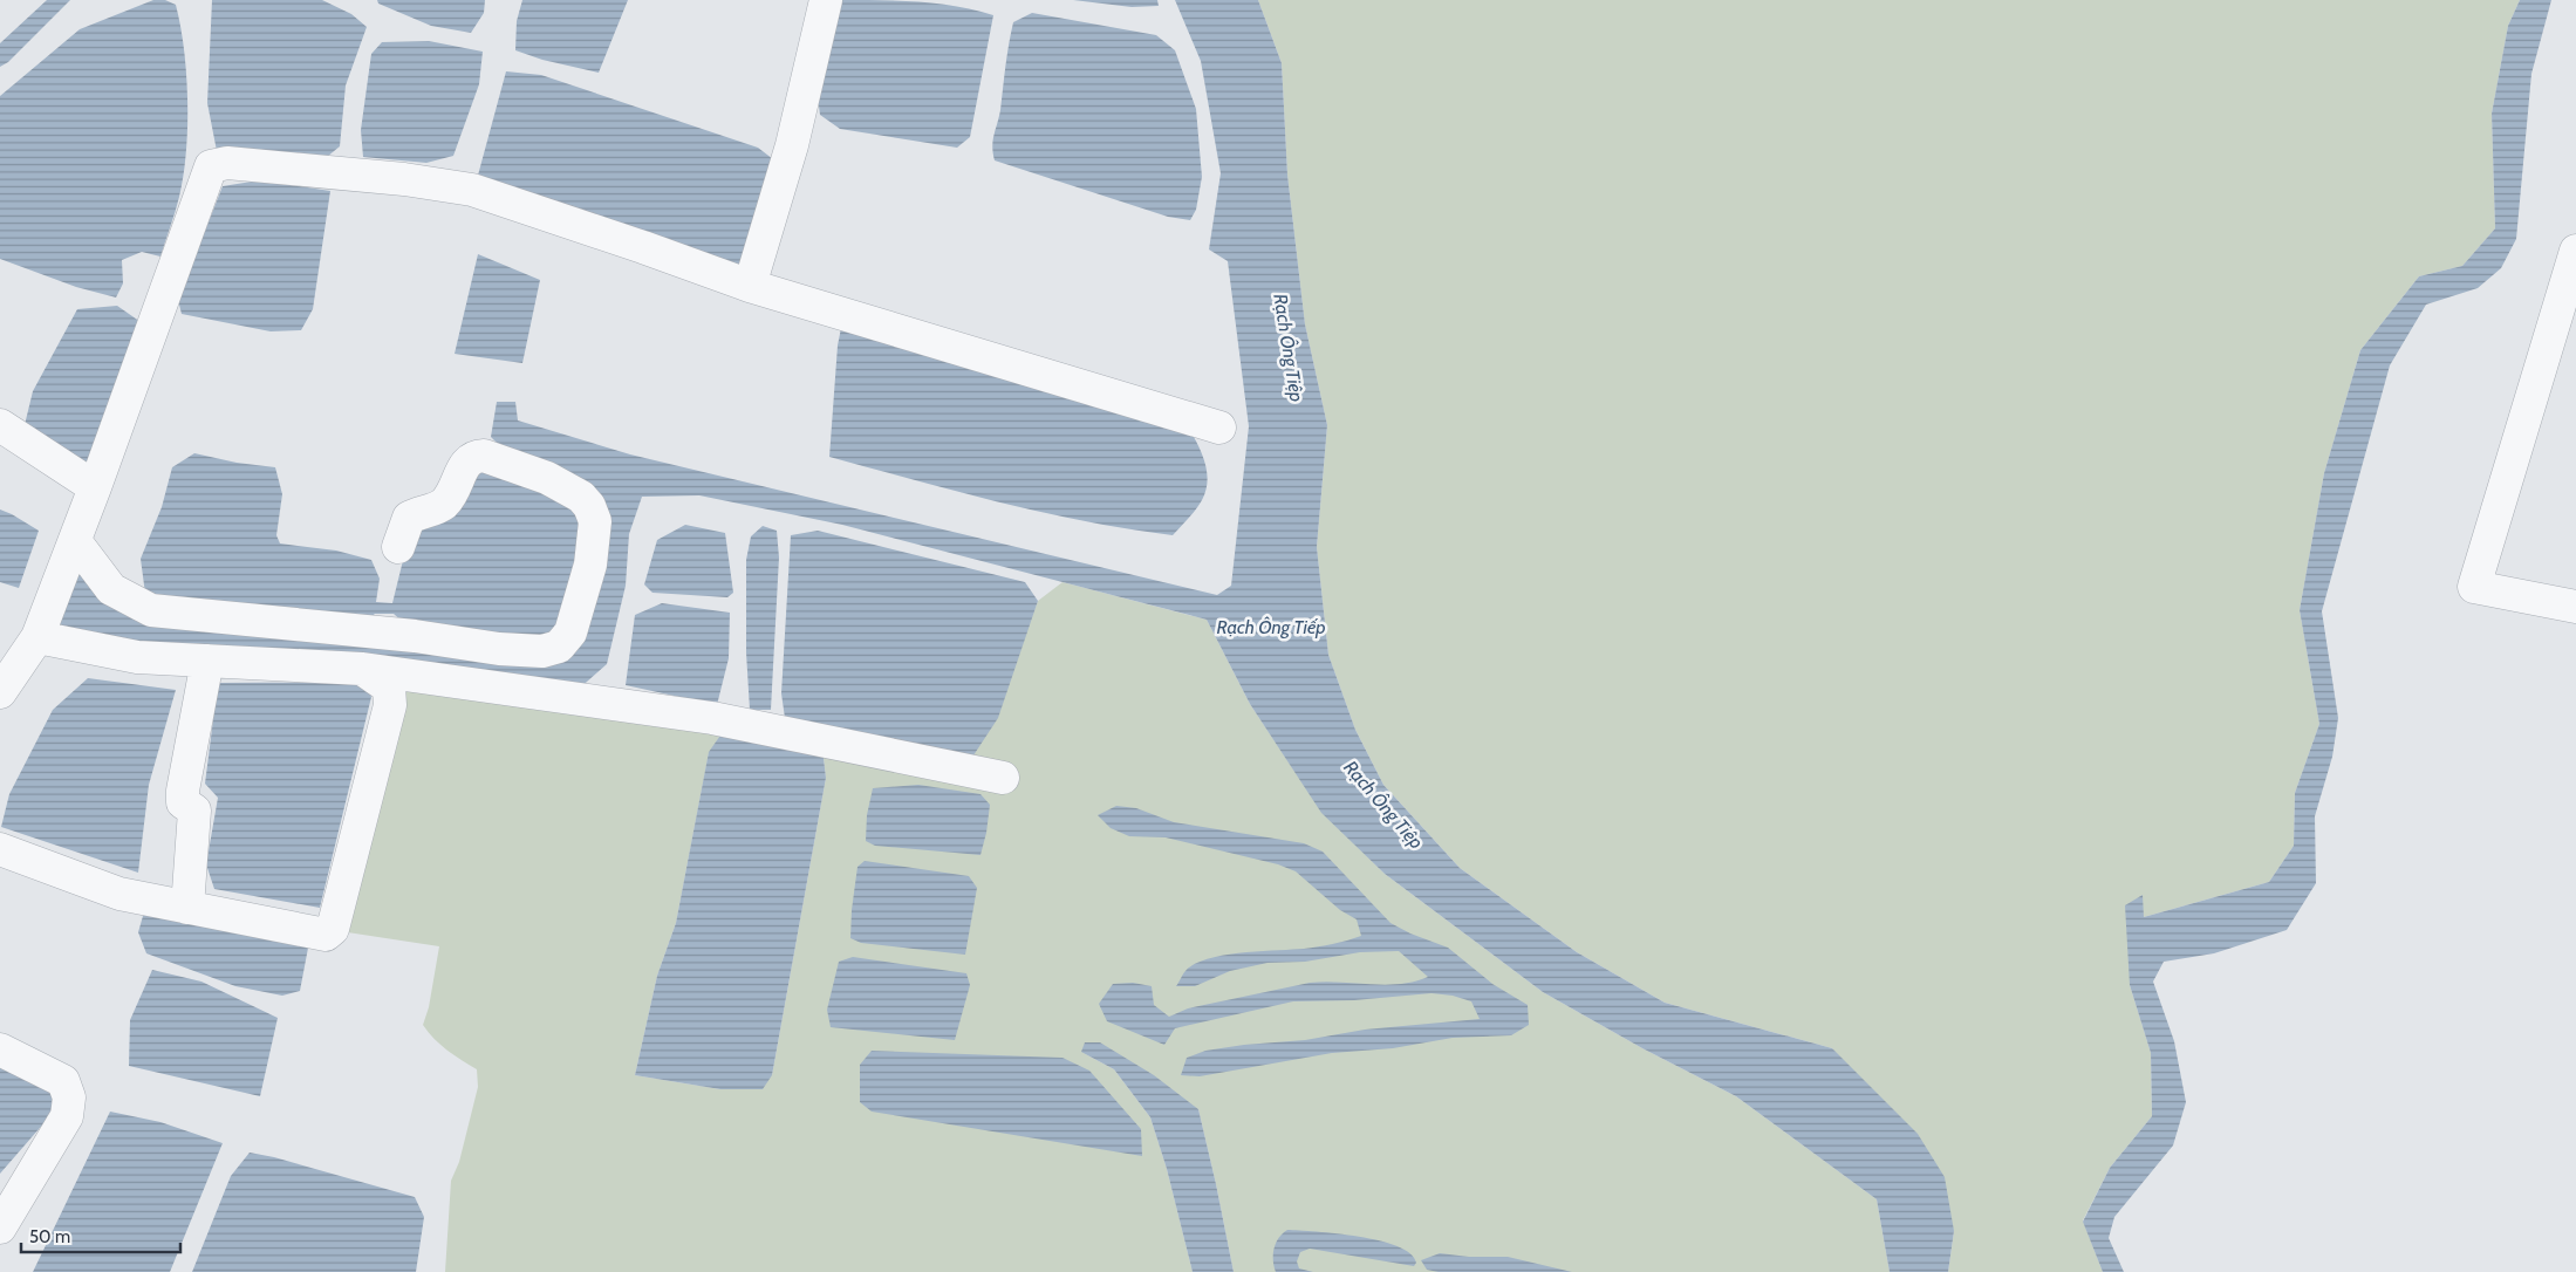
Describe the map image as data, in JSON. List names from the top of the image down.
{
  "water": ["Rạch Ông Tiệp", "Rạch Ông Tiếp"],
  "scale_bar": "50 m"
}
